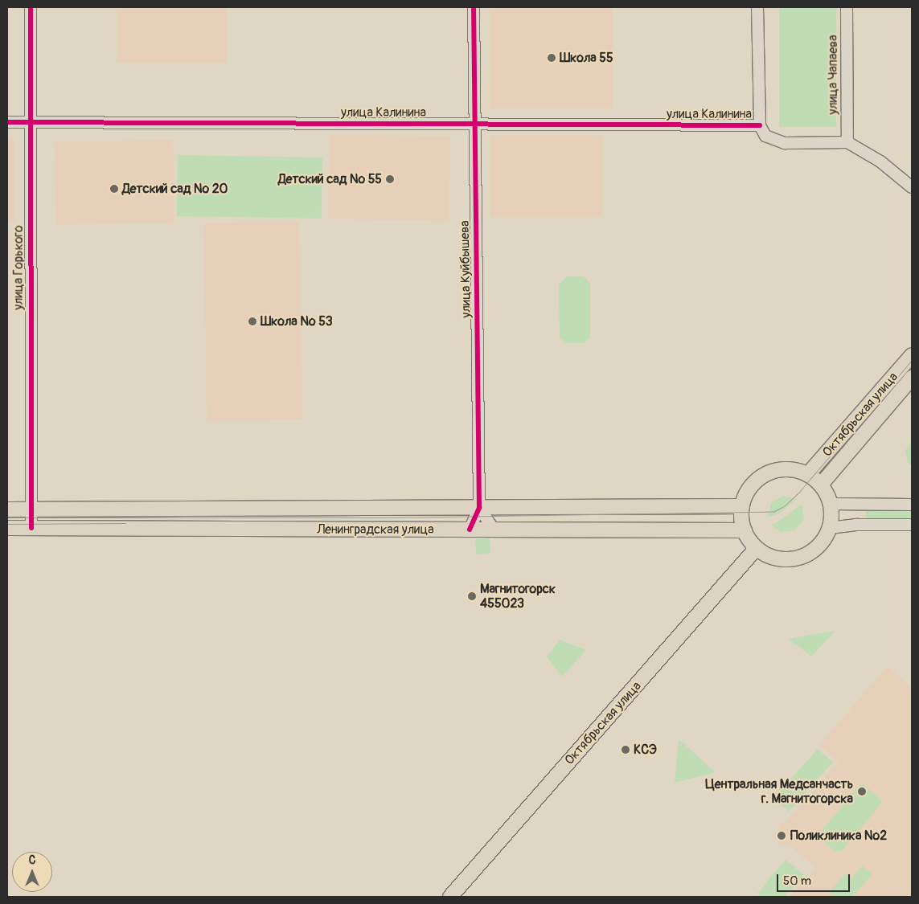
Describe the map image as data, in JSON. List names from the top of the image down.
{
  "streets": {
    "main road": ["Октябрьская улица", "Ленинградская улица"],
    "street": [
      "улица Чапаева",
      "улица Калинина",
      "улица Горького",
      "улица Куйбышева"
    ]
  },
  "crossings": [
    ["улица Калинина", "улица Горького"],
    ["улица Калинина", "улица Куйбышева"],
    ["улица Горького", "Ленинградская улица"],
    ["улица Куйбышева", "Ленинградская улица"],
    ["Октябрьская улица", "Ленинградская улица"]
  ],
  "places": [
    "Школа 55",
    "Детский сад № 55",
    "Детский сад № 20",
    "Школа № 53",
    "Магнитогорск 455023",
    "КСЭ",
    "Центральная Медсанчасть г. Магнитогорска",
    "Поликлиника №2"
  ],
  "scale_bar": "50 m",
  "north": "top"
}
